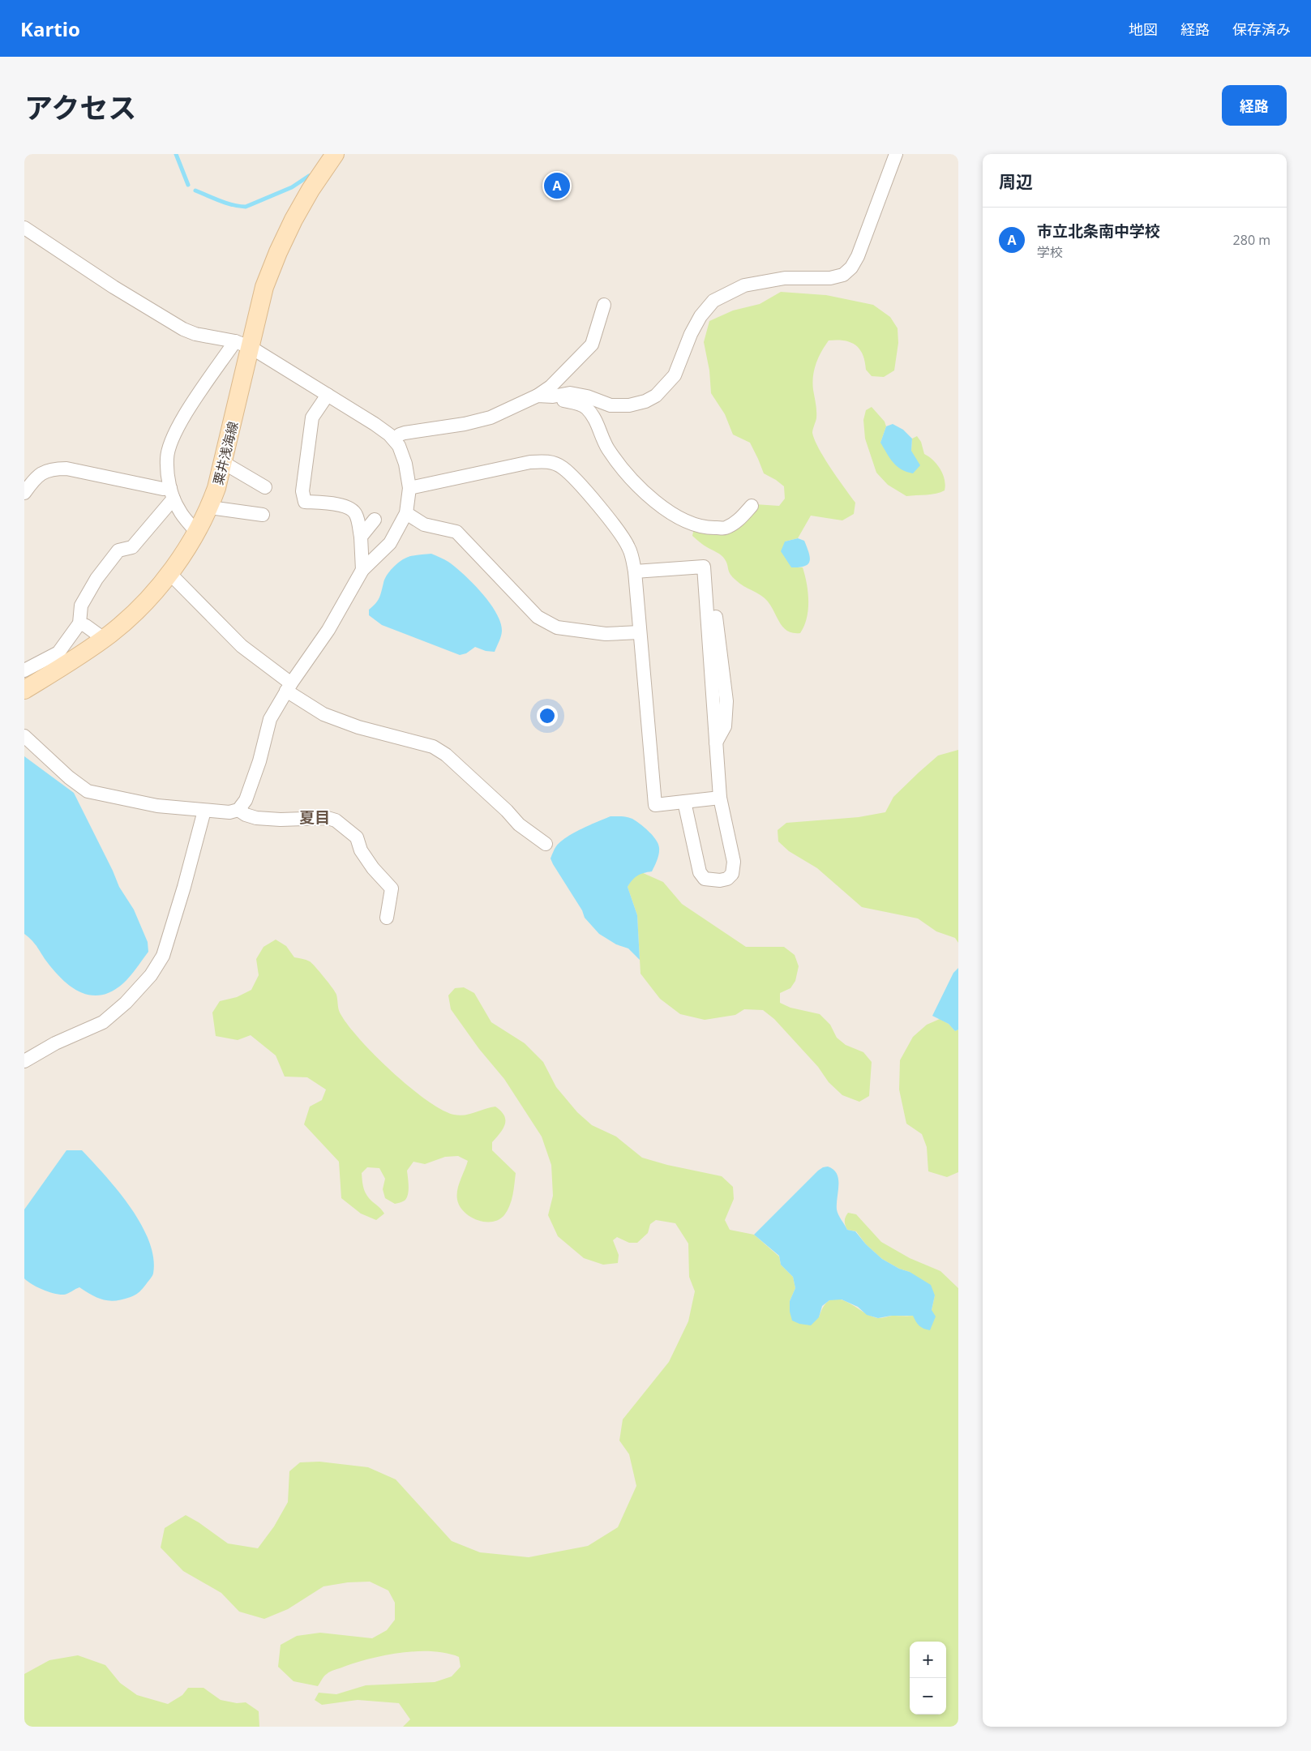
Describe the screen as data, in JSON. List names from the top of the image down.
{
  "streets": {
    "main road": ["粟井浅海線"]
  },
  "districts": ["夏目"],
  "page": {
    "header": "Kartio",
    "nav": ["地図", "経路", "保存済み"],
    "title": "アクセス",
    "buttons": "経路",
    "heading": "周辺",
    "pins": "A",
    "list": [
      {
        "mark": "A",
        "name": "市立北条南中学校",
        "note": "学校",
        "value": "280 m"
      }
    ],
    "map_buttons": ["+", "−"]
  }
}
